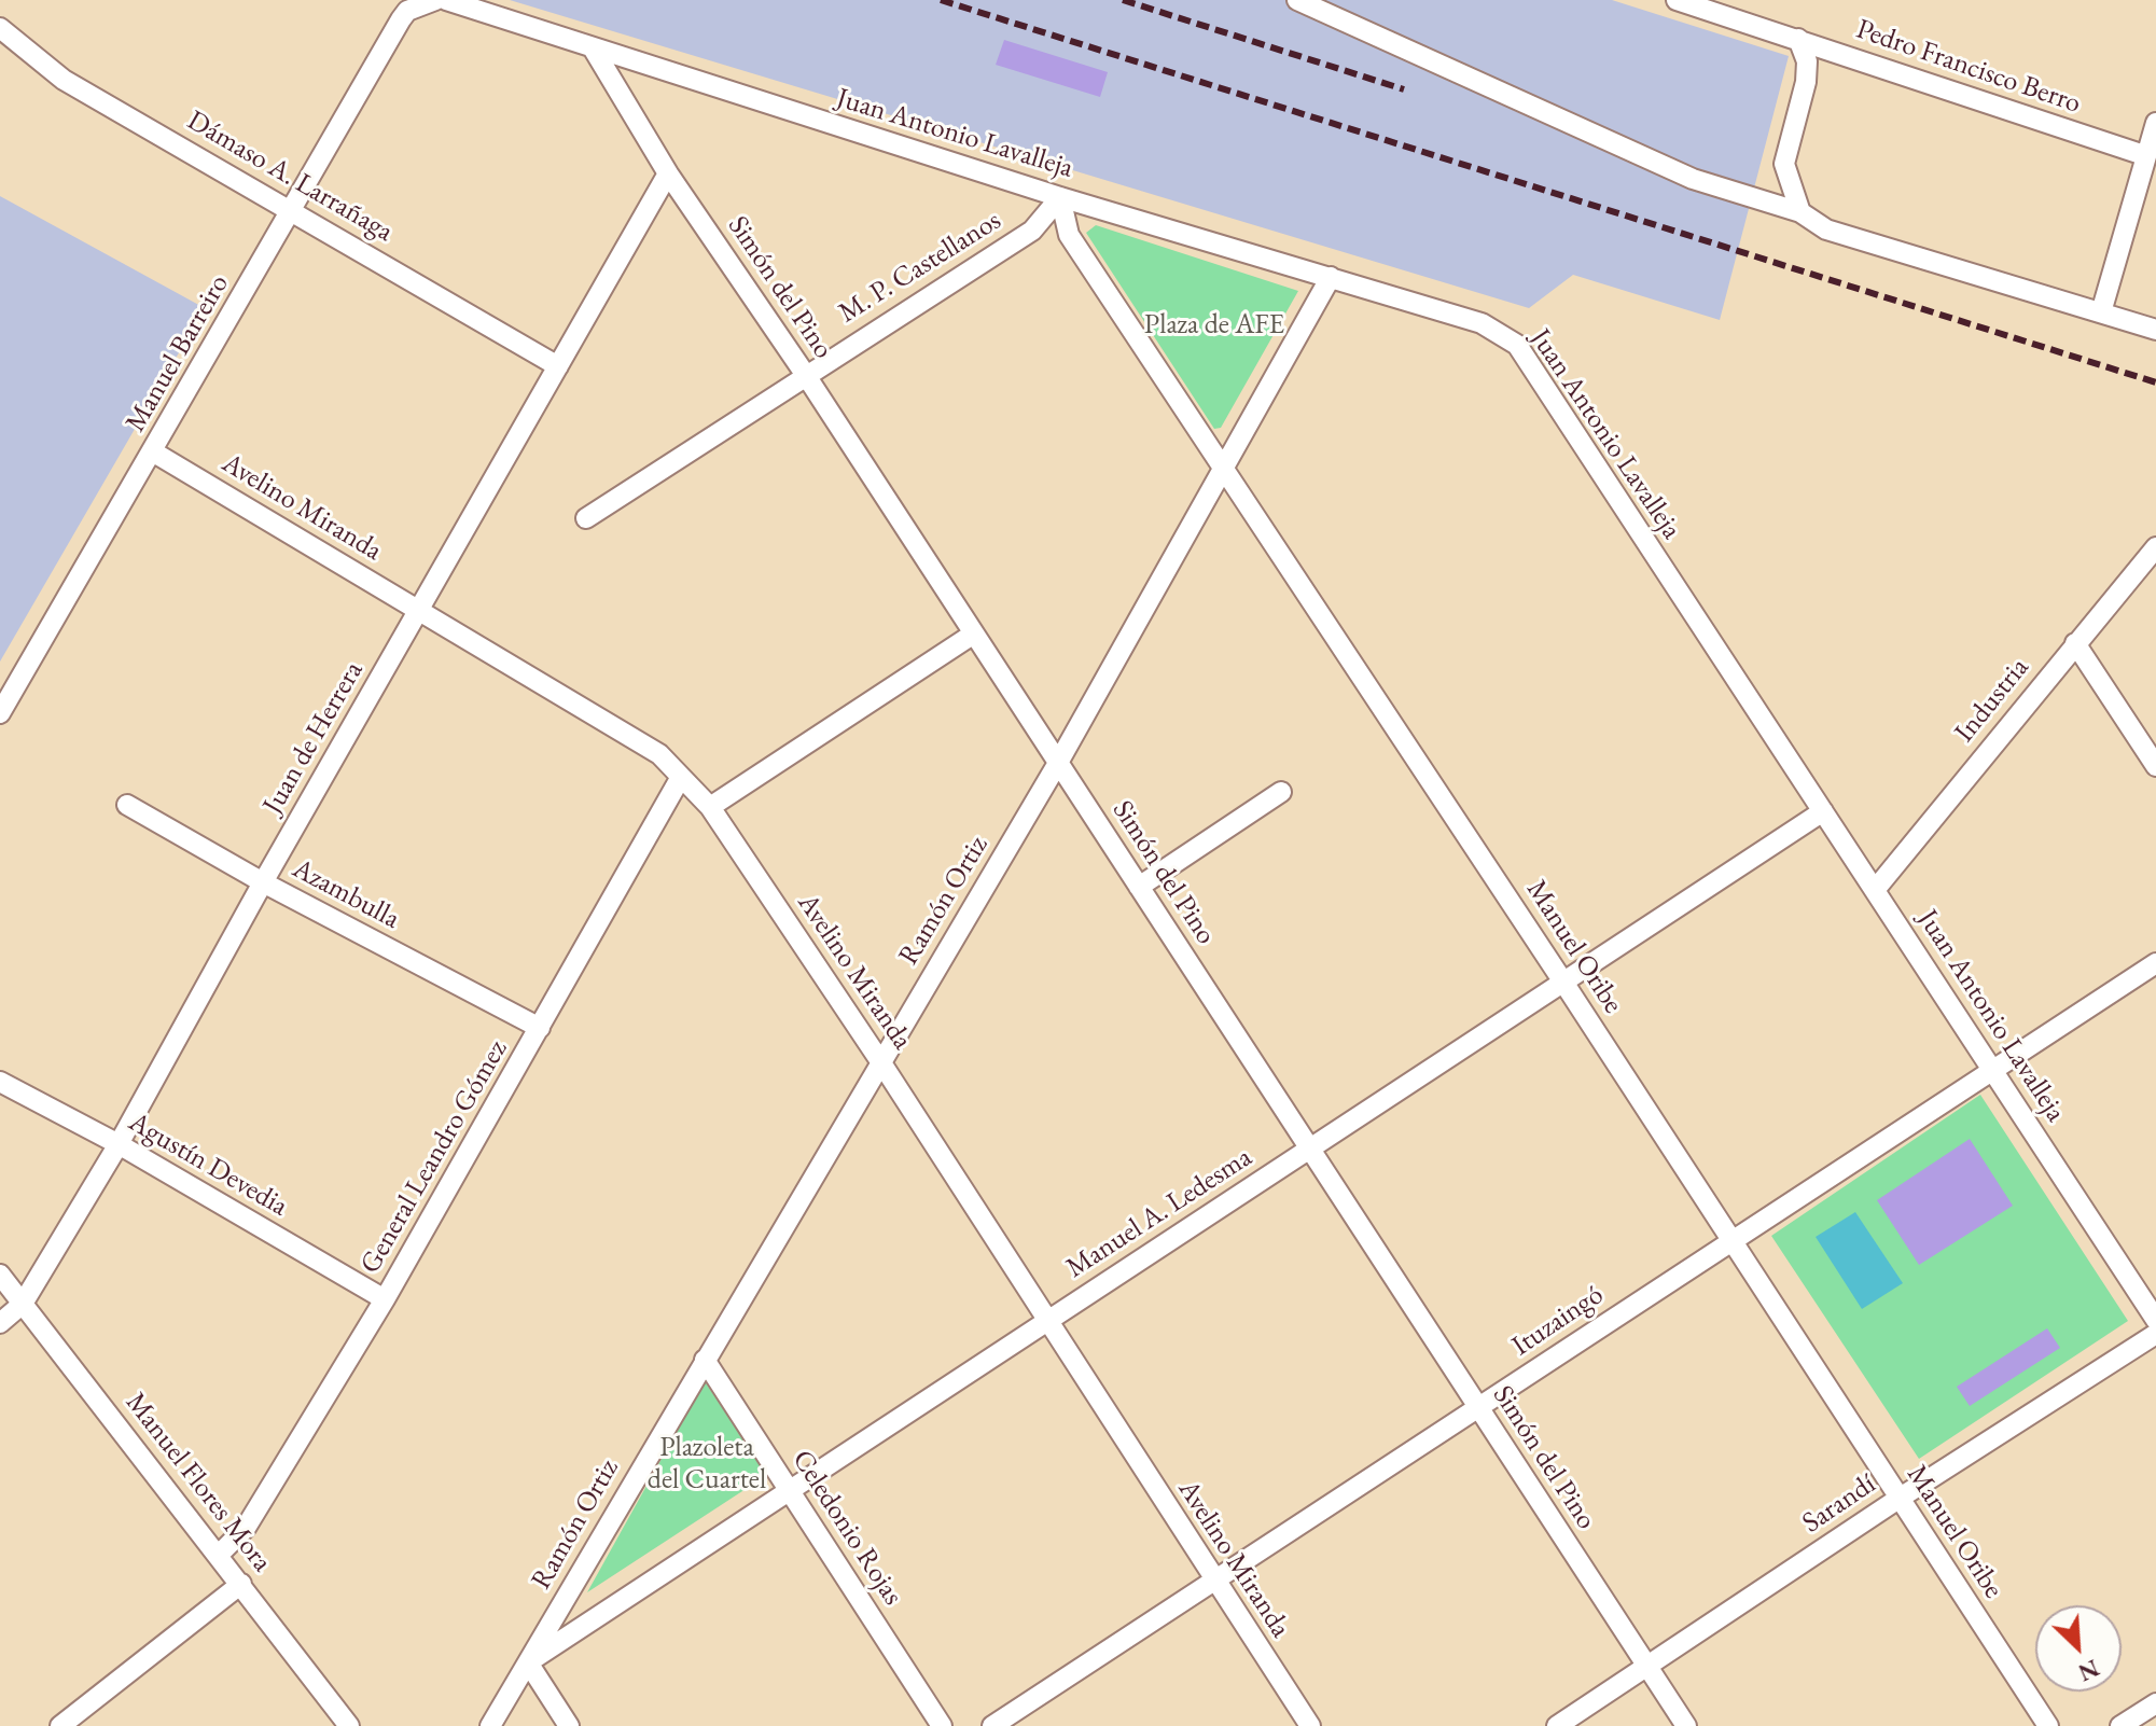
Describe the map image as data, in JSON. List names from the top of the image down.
{
  "streets": {
    "street": [
      "Pedro Francisco Berro",
      "Juan Antonio Lavalleja",
      "Dámaso A. Larrañaga",
      "M. P. Castellanos",
      "Simón del Pino",
      "Manuel Barreiro",
      "Avelino Miranda",
      "Industria",
      "Juan de Herrera",
      "Azambulla",
      "Ramón Ortiz",
      "Manuel Oribe",
      "General Leandro Gómez",
      "Agustín Devedia",
      "Manuel A. Ledesma",
      "Ituzaingó",
      "Manuel Flores Mora",
      "Sarandí",
      "Celedonio Rojas"
    ]
  },
  "crossings": [
    ["Juan Antonio Lavalleja", "M. P. Castellanos"],
    ["Juan Antonio Lavalleja", "Simón del Pino"],
    ["Juan Antonio Lavalleja", "Industria"],
    ["Juan Antonio Lavalleja", "Ramón Ortiz"],
    ["Juan Antonio Lavalleja", "Manuel Oribe"],
    ["Juan Antonio Lavalleja", "Manuel A. Ledesma"],
    ["Juan Antonio Lavalleja", "Ituzaingó"],
    ["Dámaso A. Larrañaga", "Manuel Barreiro"],
    ["Dámaso A. Larrañaga", "Juan de Herrera"],
    ["M. P. Castellanos", "Simón del Pino"],
    ["M. P. Castellanos", "Manuel Oribe"],
    ["Simón del Pino", "Juan de Herrera"],
    ["Simón del Pino", "Ramón Ortiz"],
    ["Simón del Pino", "Manuel A. Ledesma"],
    ["Simón del Pino", "Ituzaingó"],
    ["Simón del Pino", "Sarandí"],
    ["Manuel Barreiro", "Avelino Miranda"],
    ["Avelino Miranda", "Juan de Herrera"],
    ["Avelino Miranda", "Ramón Ortiz"],
    ["Avelino Miranda", "General Leandro Gómez"],
    ["Avelino Miranda", "Manuel A. Ledesma"],
    ["Avelino Miranda", "Ituzaingó"],
    ["Juan de Herrera", "Azambulla"],
    ["Juan de Herrera", "Agustín Devedia"],
    ["Juan de Herrera", "Manuel Flores Mora"],
    ["Azambulla", "General Leandro Gómez"],
    ["Ramón Ortiz", "Manuel Oribe"],
    ["Ramón Ortiz", "Manuel A. Ledesma"],
    ["Ramón Ortiz", "Celedonio Rojas"],
    ["Manuel Oribe", "Manuel A. Ledesma"],
    ["Manuel Oribe", "Ituzaingó"],
    ["Manuel Oribe", "Sarandí"],
    ["General Leandro Gómez", "Agustín Devedia"],
    ["General Leandro Gómez", "Manuel Flores Mora"],
    ["Manuel A. Ledesma", "Celedonio Rojas"]
  ],
  "parks": ["Plaza de AFE", "Plazoleta del Cuartel"],
  "north": "bottom right"
}
